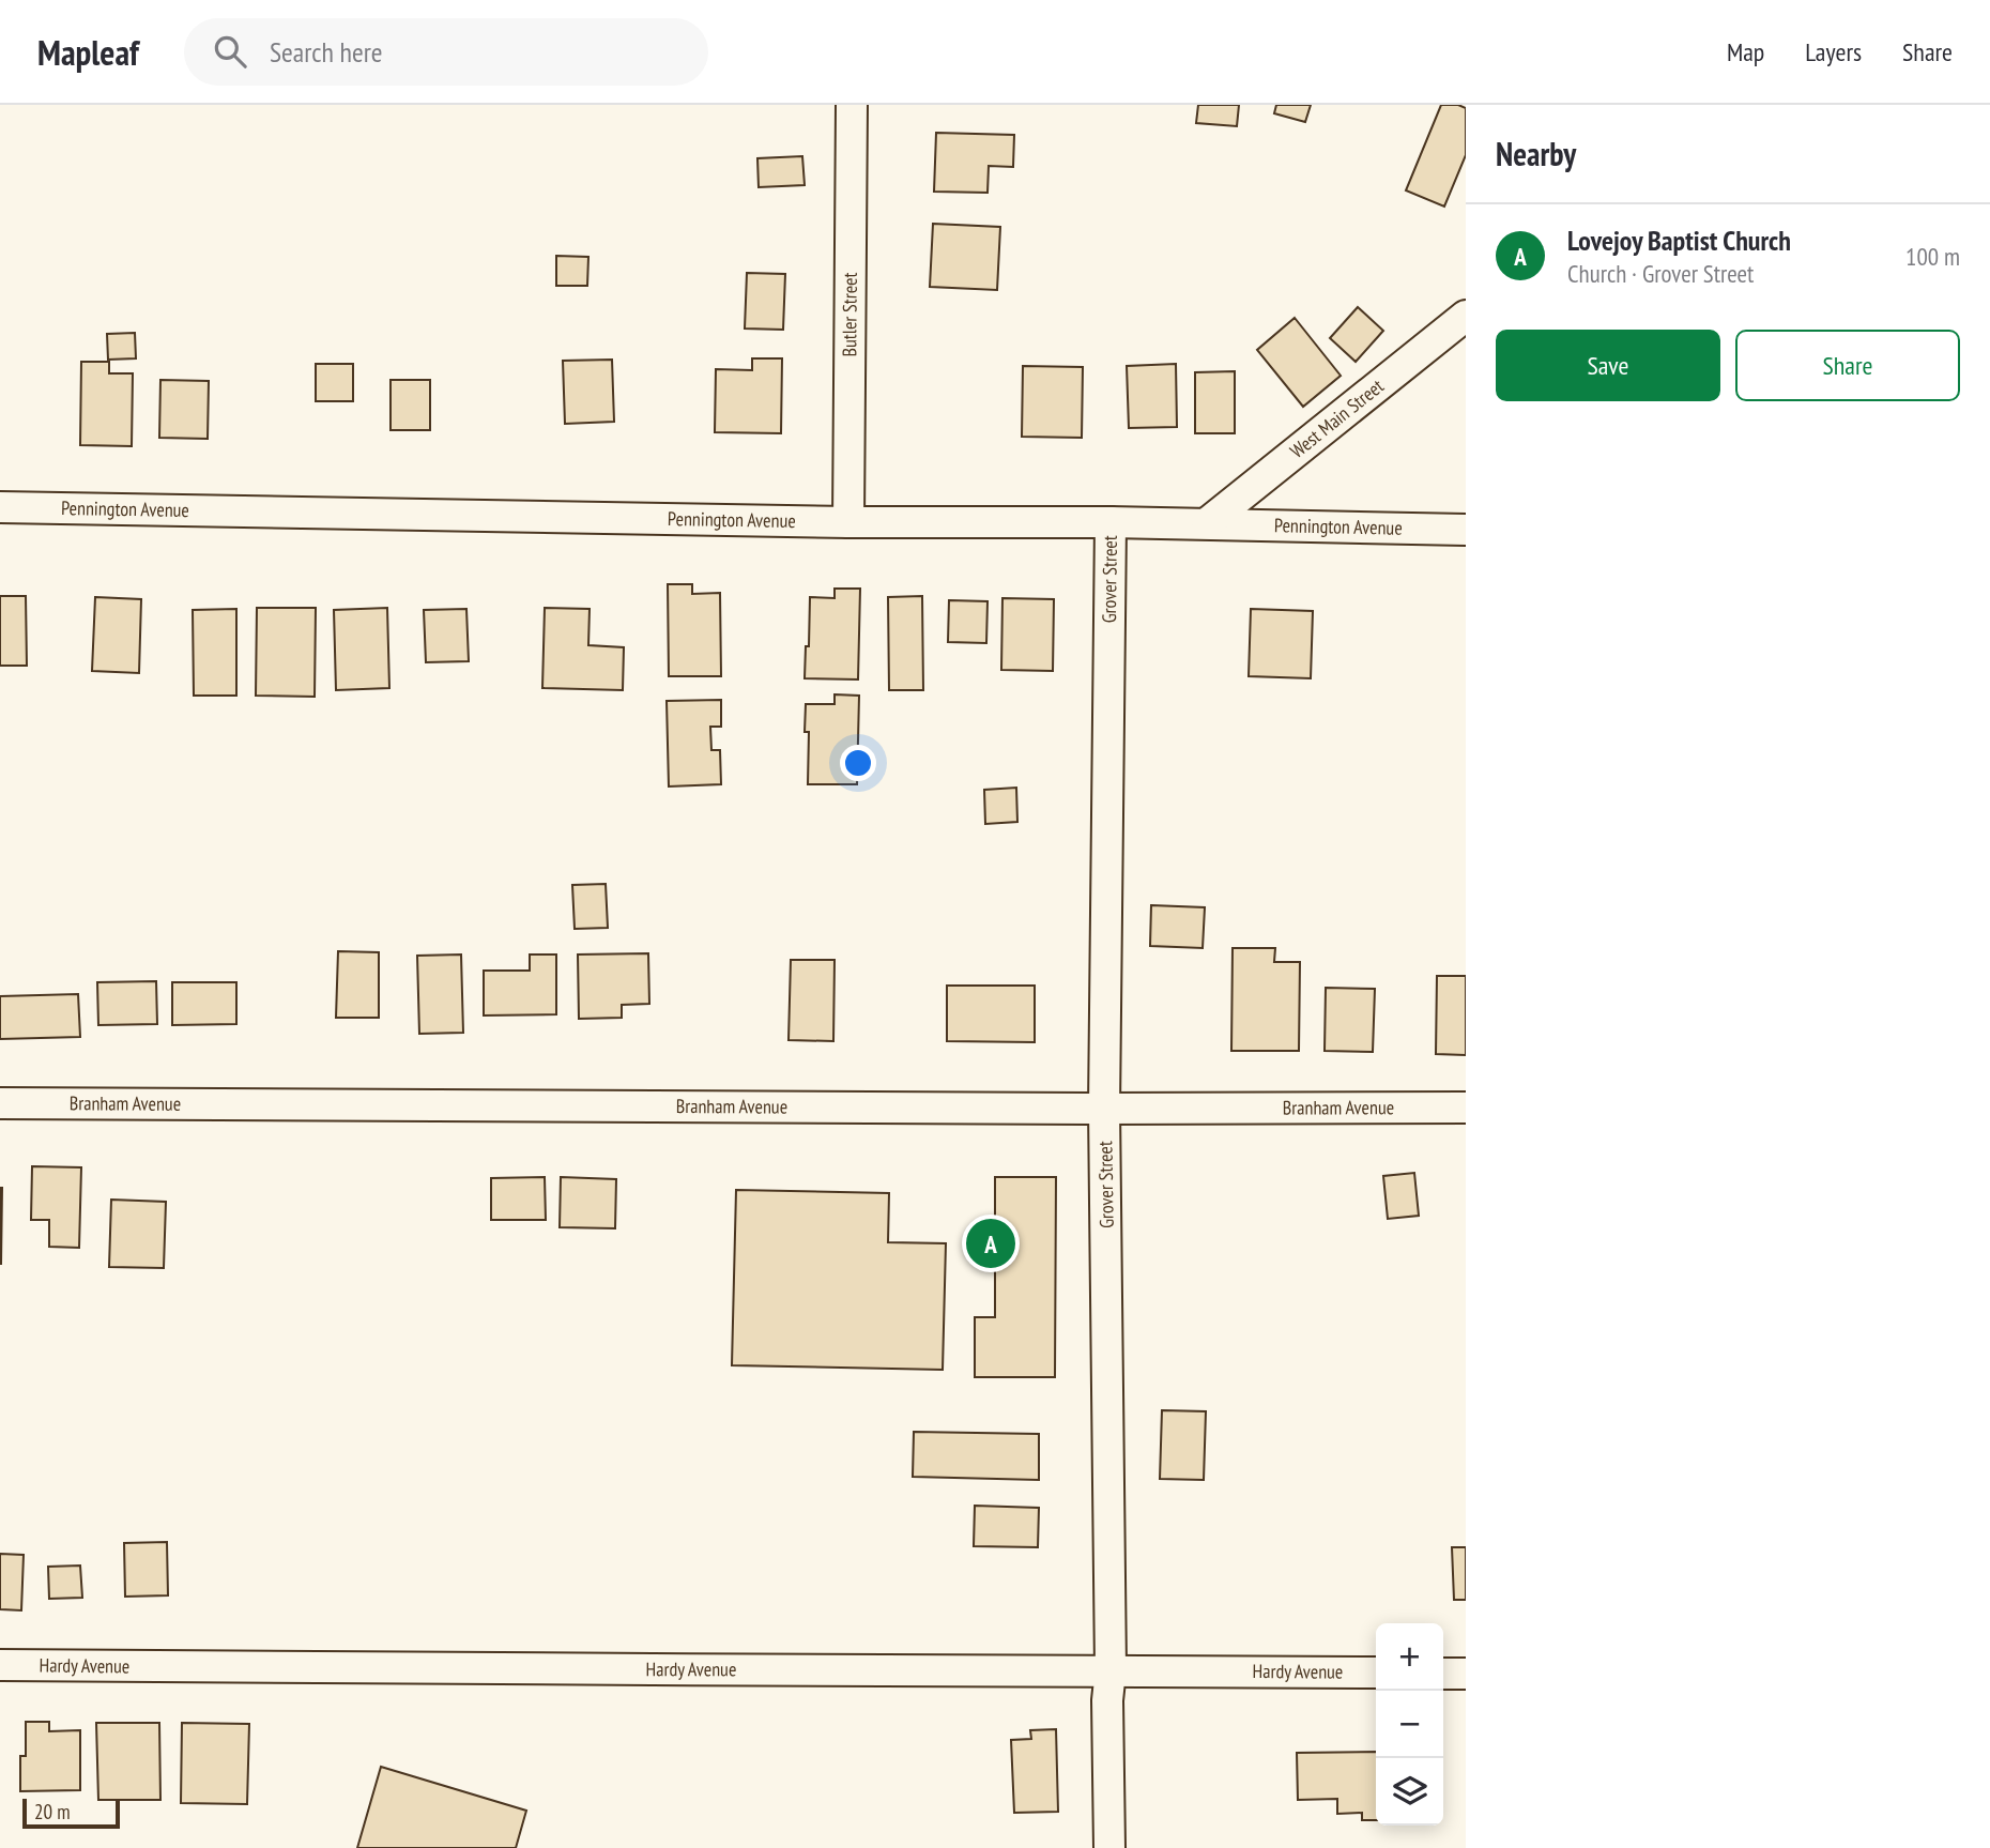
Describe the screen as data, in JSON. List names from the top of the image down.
{
  "streets": {
    "street": [
      "Butler Street",
      "West Main Street",
      "Pennington Avenue",
      "Grover Street",
      "Branham Avenue",
      "Hardy Avenue"
    ]
  },
  "crossings": [
    ["Butler Street", "Pennington Avenue"],
    ["West Main Street", "Pennington Avenue"],
    ["Pennington Avenue", "Grover Street"],
    ["Grover Street", "Branham Avenue"],
    ["Grover Street", "Hardy Avenue"]
  ],
  "scale_bar": "20 m",
  "page": {
    "header": "Mapleaf",
    "search": "Search here",
    "nav": ["Map", "Layers", "Share"],
    "heading": "Nearby",
    "list": [
      {
        "mark": "A",
        "name": "Lovejoy Baptist Church",
        "note": "Church · Grover Street",
        "value": "100 m"
      }
    ],
    "buttons": ["Save", "Share"],
    "pins": "A",
    "map_buttons": ["+", "−"],
    "scale": "20 m"
  }
}
